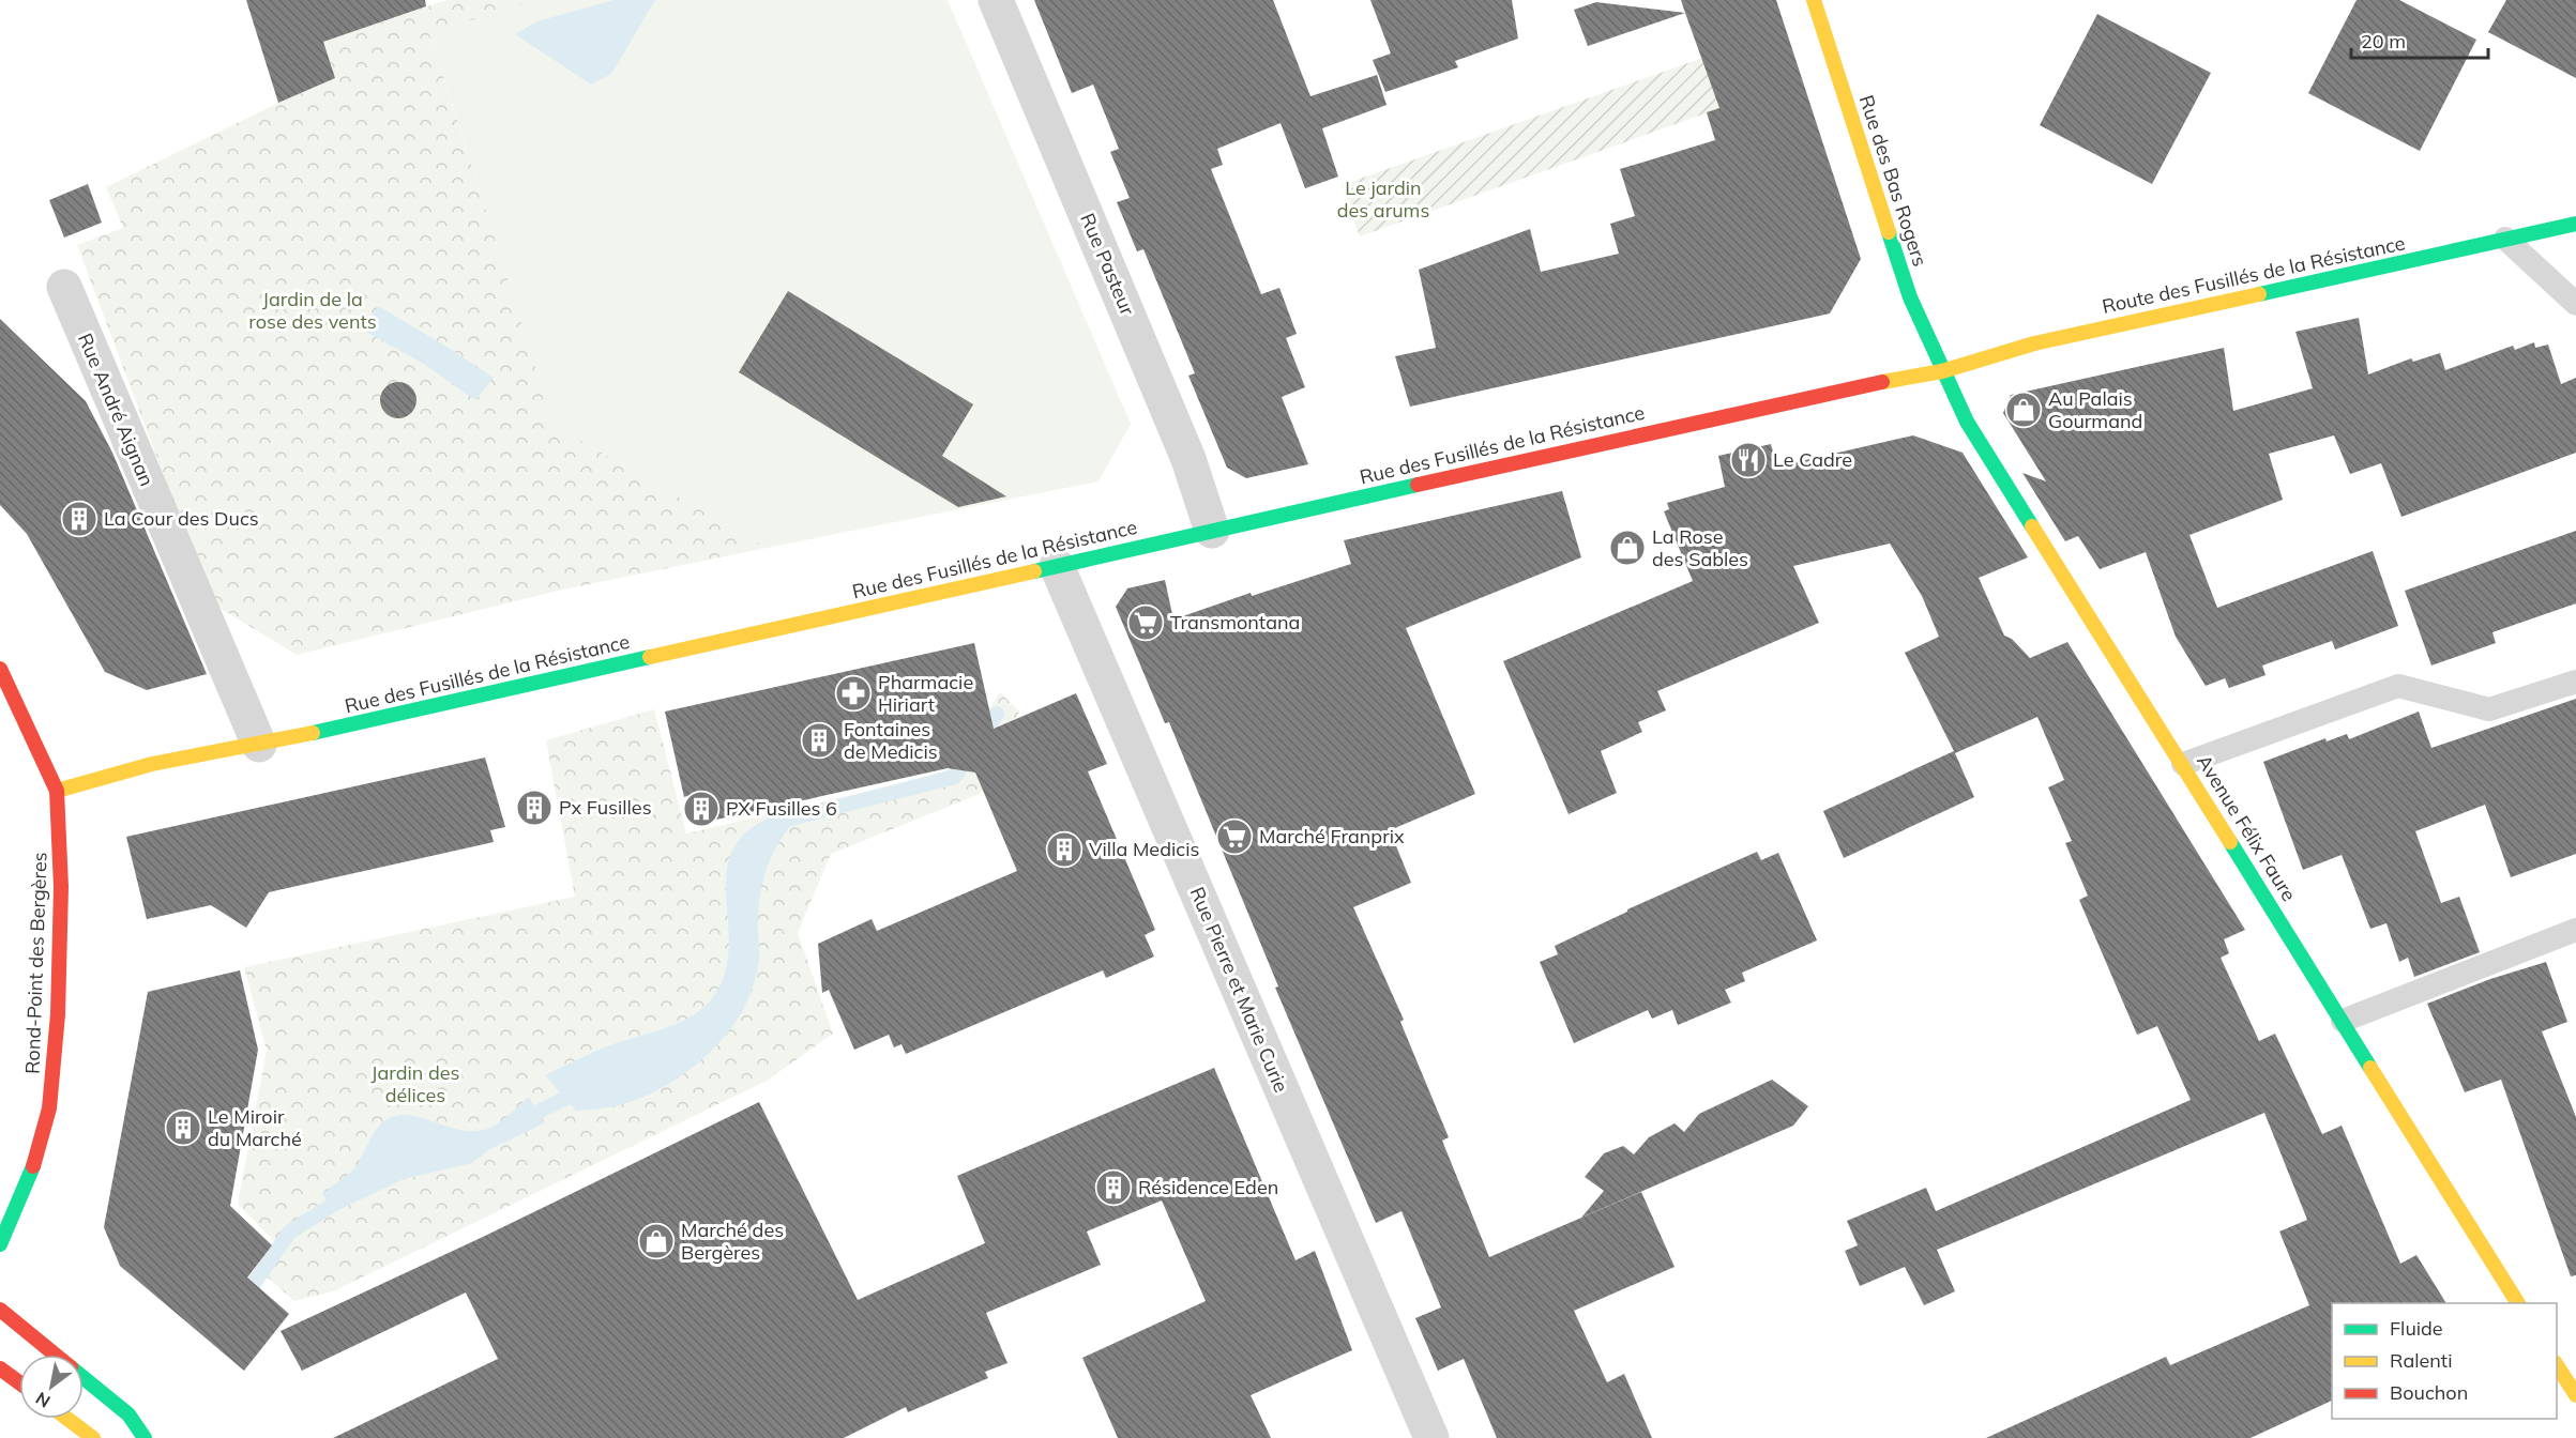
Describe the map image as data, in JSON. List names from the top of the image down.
{
  "streets": {
    "main road": [
      "Rue des Bas Rogers",
      "Route des Fusillés de la Résistance",
      "Rue des Fusillés de la Résistance",
      "Avenue Félix Faure",
      "Rond-Point des Bergères"
    ],
    "street": ["Rue Pasteur", "Rue André Aignan", "Rue Pierre et Marie Curie"]
  },
  "crossings": [
    ["Rue des Bas Rogers", "Route des Fusillés de la Résistance"],
    ["Rue des Bas Rogers", "Rue des Fusillés de la Résistance"],
    ["Rue des Bas Rogers", "Avenue Félix Faure"],
    ["Rue Pasteur", "Rue des Fusillés de la Résistance"],
    ["Route des Fusillés de la Résistance", "Rue des Fusillés de la Résistance"],
    ["Route des Fusillés de la Résistance", "Avenue Félix Faure"],
    ["Rue André Aignan", "Rue des Fusillés de la Résistance"],
    ["Rue des Fusillés de la Résistance", "Avenue Félix Faure"],
    ["Rue des Fusillés de la Résistance", "Rond-Point des Bergères"],
    ["Rue des Fusillés de la Résistance", "Rue Pierre et Marie Curie"]
  ],
  "parks": ["Le jardin des arums", "Jardin de la rose des vents", "Jardin des délices"],
  "places": {
    "shop": ["Au Palais Gourmand", "La Rose des Sables", "Marché des Bergères"],
    "restaurant": ["Le Cadre"],
    "building": [
      "La Cour des Ducs",
      "Fontaines de Medicis",
      "Px Fusilles",
      "PX Fusilles 6",
      "Villa Medicis",
      "Le Miroir du Marché",
      "Résidence Eden"
    ],
    "supermarket": ["Transmontana", "Marché Franprix"],
    "pharmacy": ["Pharmacie Hiriart"]
  },
  "legend": ["Fluide", "Ralenti", "Bouchon"],
  "scale_bar": "20 m",
  "north": "bottom left"
}
